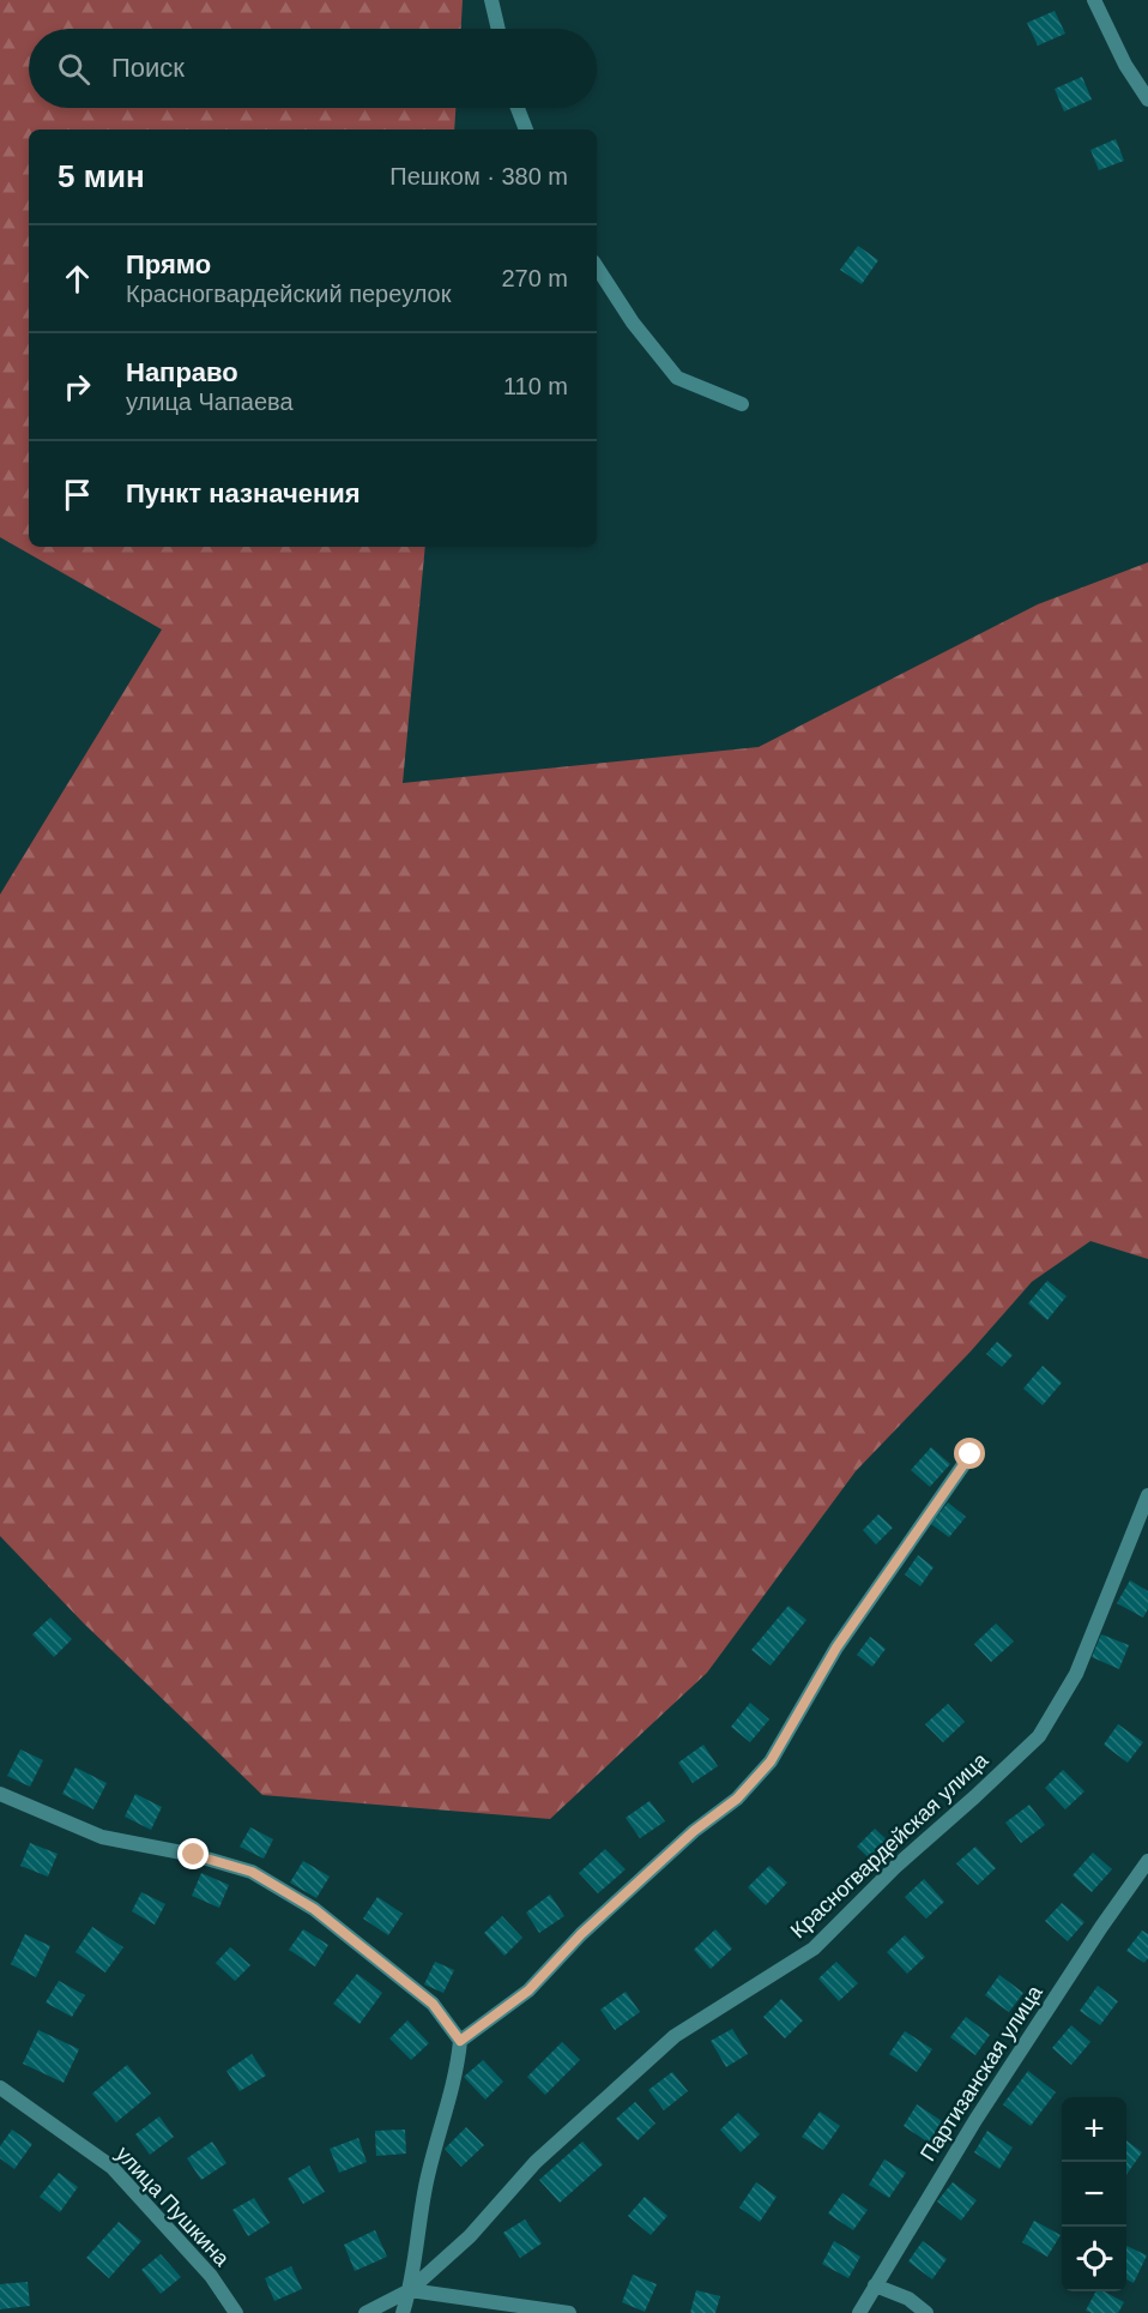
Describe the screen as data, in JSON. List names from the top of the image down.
{
  "streets": {
    "street": ["Красногвардейская улица", "Партизанская улица", "улица Пушкина"]
  },
  "page": {
    "search": "Поиск",
    "heading": ["5 мин", "Пешком · 380 m"],
    "list": [
      ["Прямо", "Красногвардейский переулок", "270 m"],
      ["Направо", "улица Чапаева", "110 m"],
      "Пункт назначения"
    ],
    "map_buttons": ["+", "−"]
  }
}
